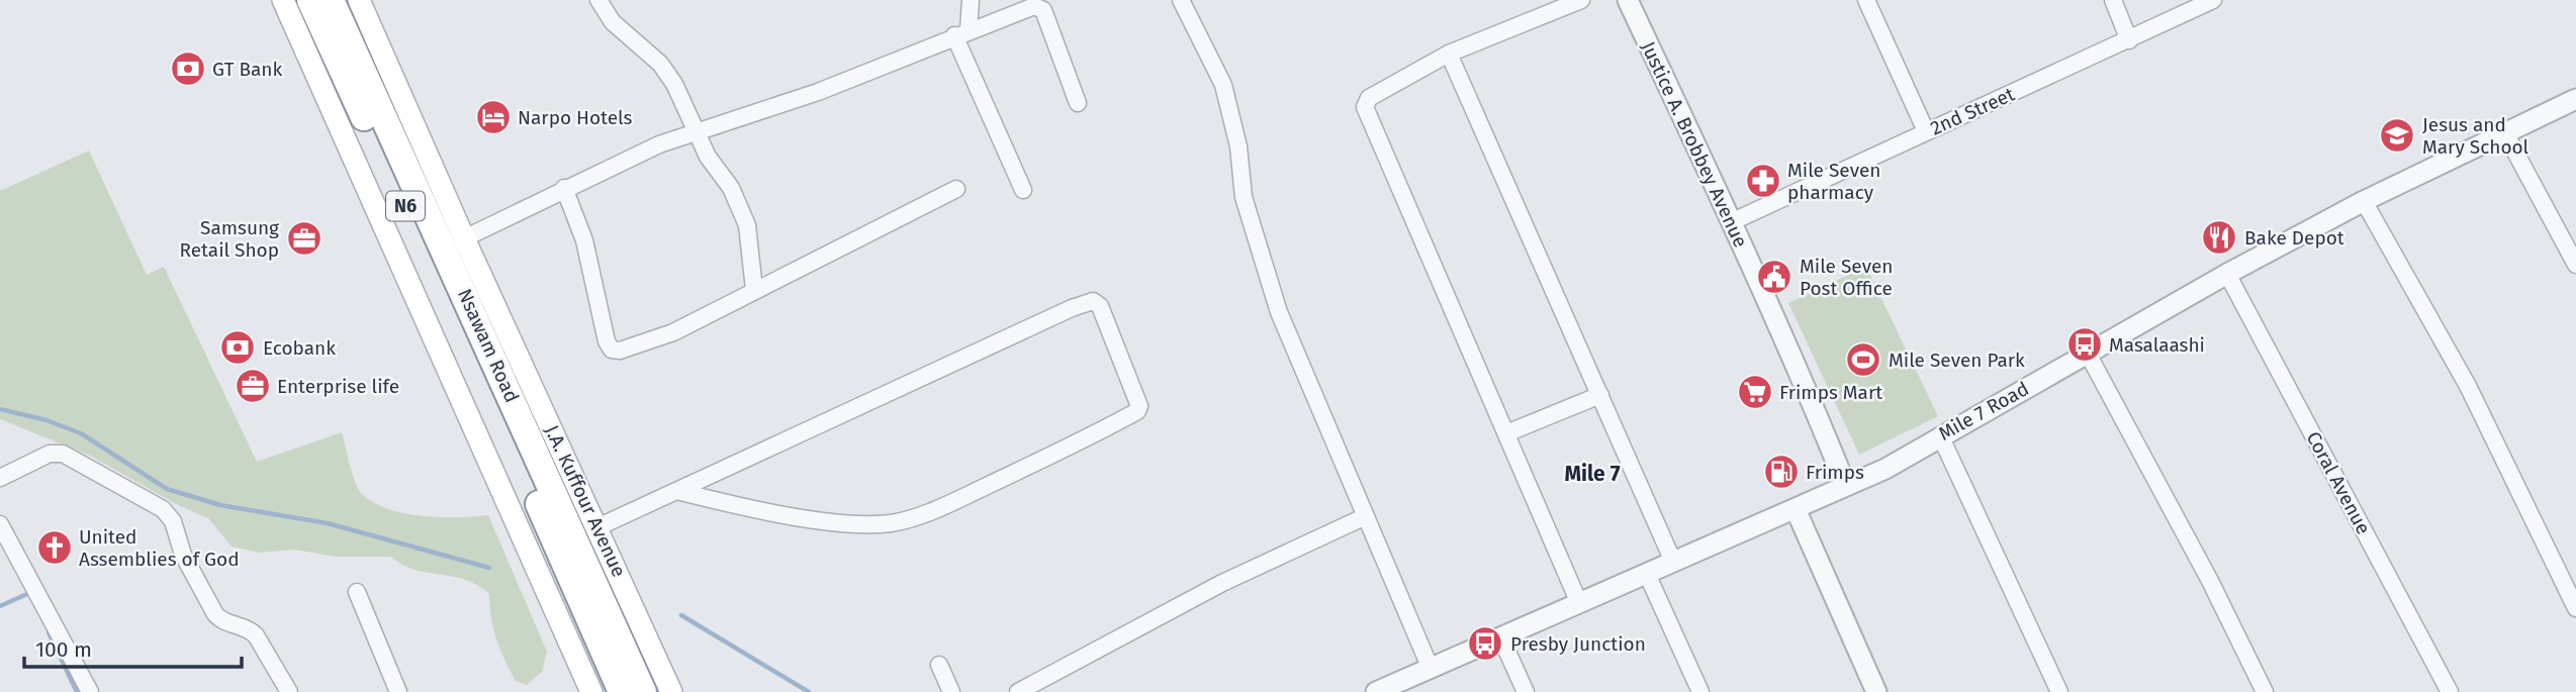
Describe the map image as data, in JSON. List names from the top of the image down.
{
  "streets": {
    "highway": ["N6", "Nsawam Road"],
    "main road": ["J.A. Kuffour Avenue"],
    "street": [
      "2nd Street",
      "Justice A. Brobbey Avenue",
      "Mile 7 Road",
      "Coral Avenue"
    ]
  },
  "crossings": [
    ["2nd Street", "Justice A. Brobbey Avenue"],
    ["Justice A. Brobbey Avenue", "Mile 7 Road"],
    ["Mile 7 Road", "Coral Avenue"]
  ],
  "districts": ["Mile 7"],
  "places": {
    "bank": ["GT Bank", "Ecobank"],
    "hotel": ["Narpo Hotels"],
    "school or university": ["Jesus and Mary School"],
    "pharmacy": ["Mile Seven pharmacy"],
    "restaurant": ["Bake Depot"],
    "office": ["Samsung Retail Shop", "Enterprise life"],
    "public building": ["Mile Seven Post Office"],
    "bus stop": ["Masalaashi", "Presby Junction"],
    "sports": ["Mile Seven Park"],
    "supermarket": ["Frimps Mart"],
    "fuel station": ["Frimps"],
    "church": ["United Assemblies of God"]
  },
  "scale_bar": "100 m"
}
